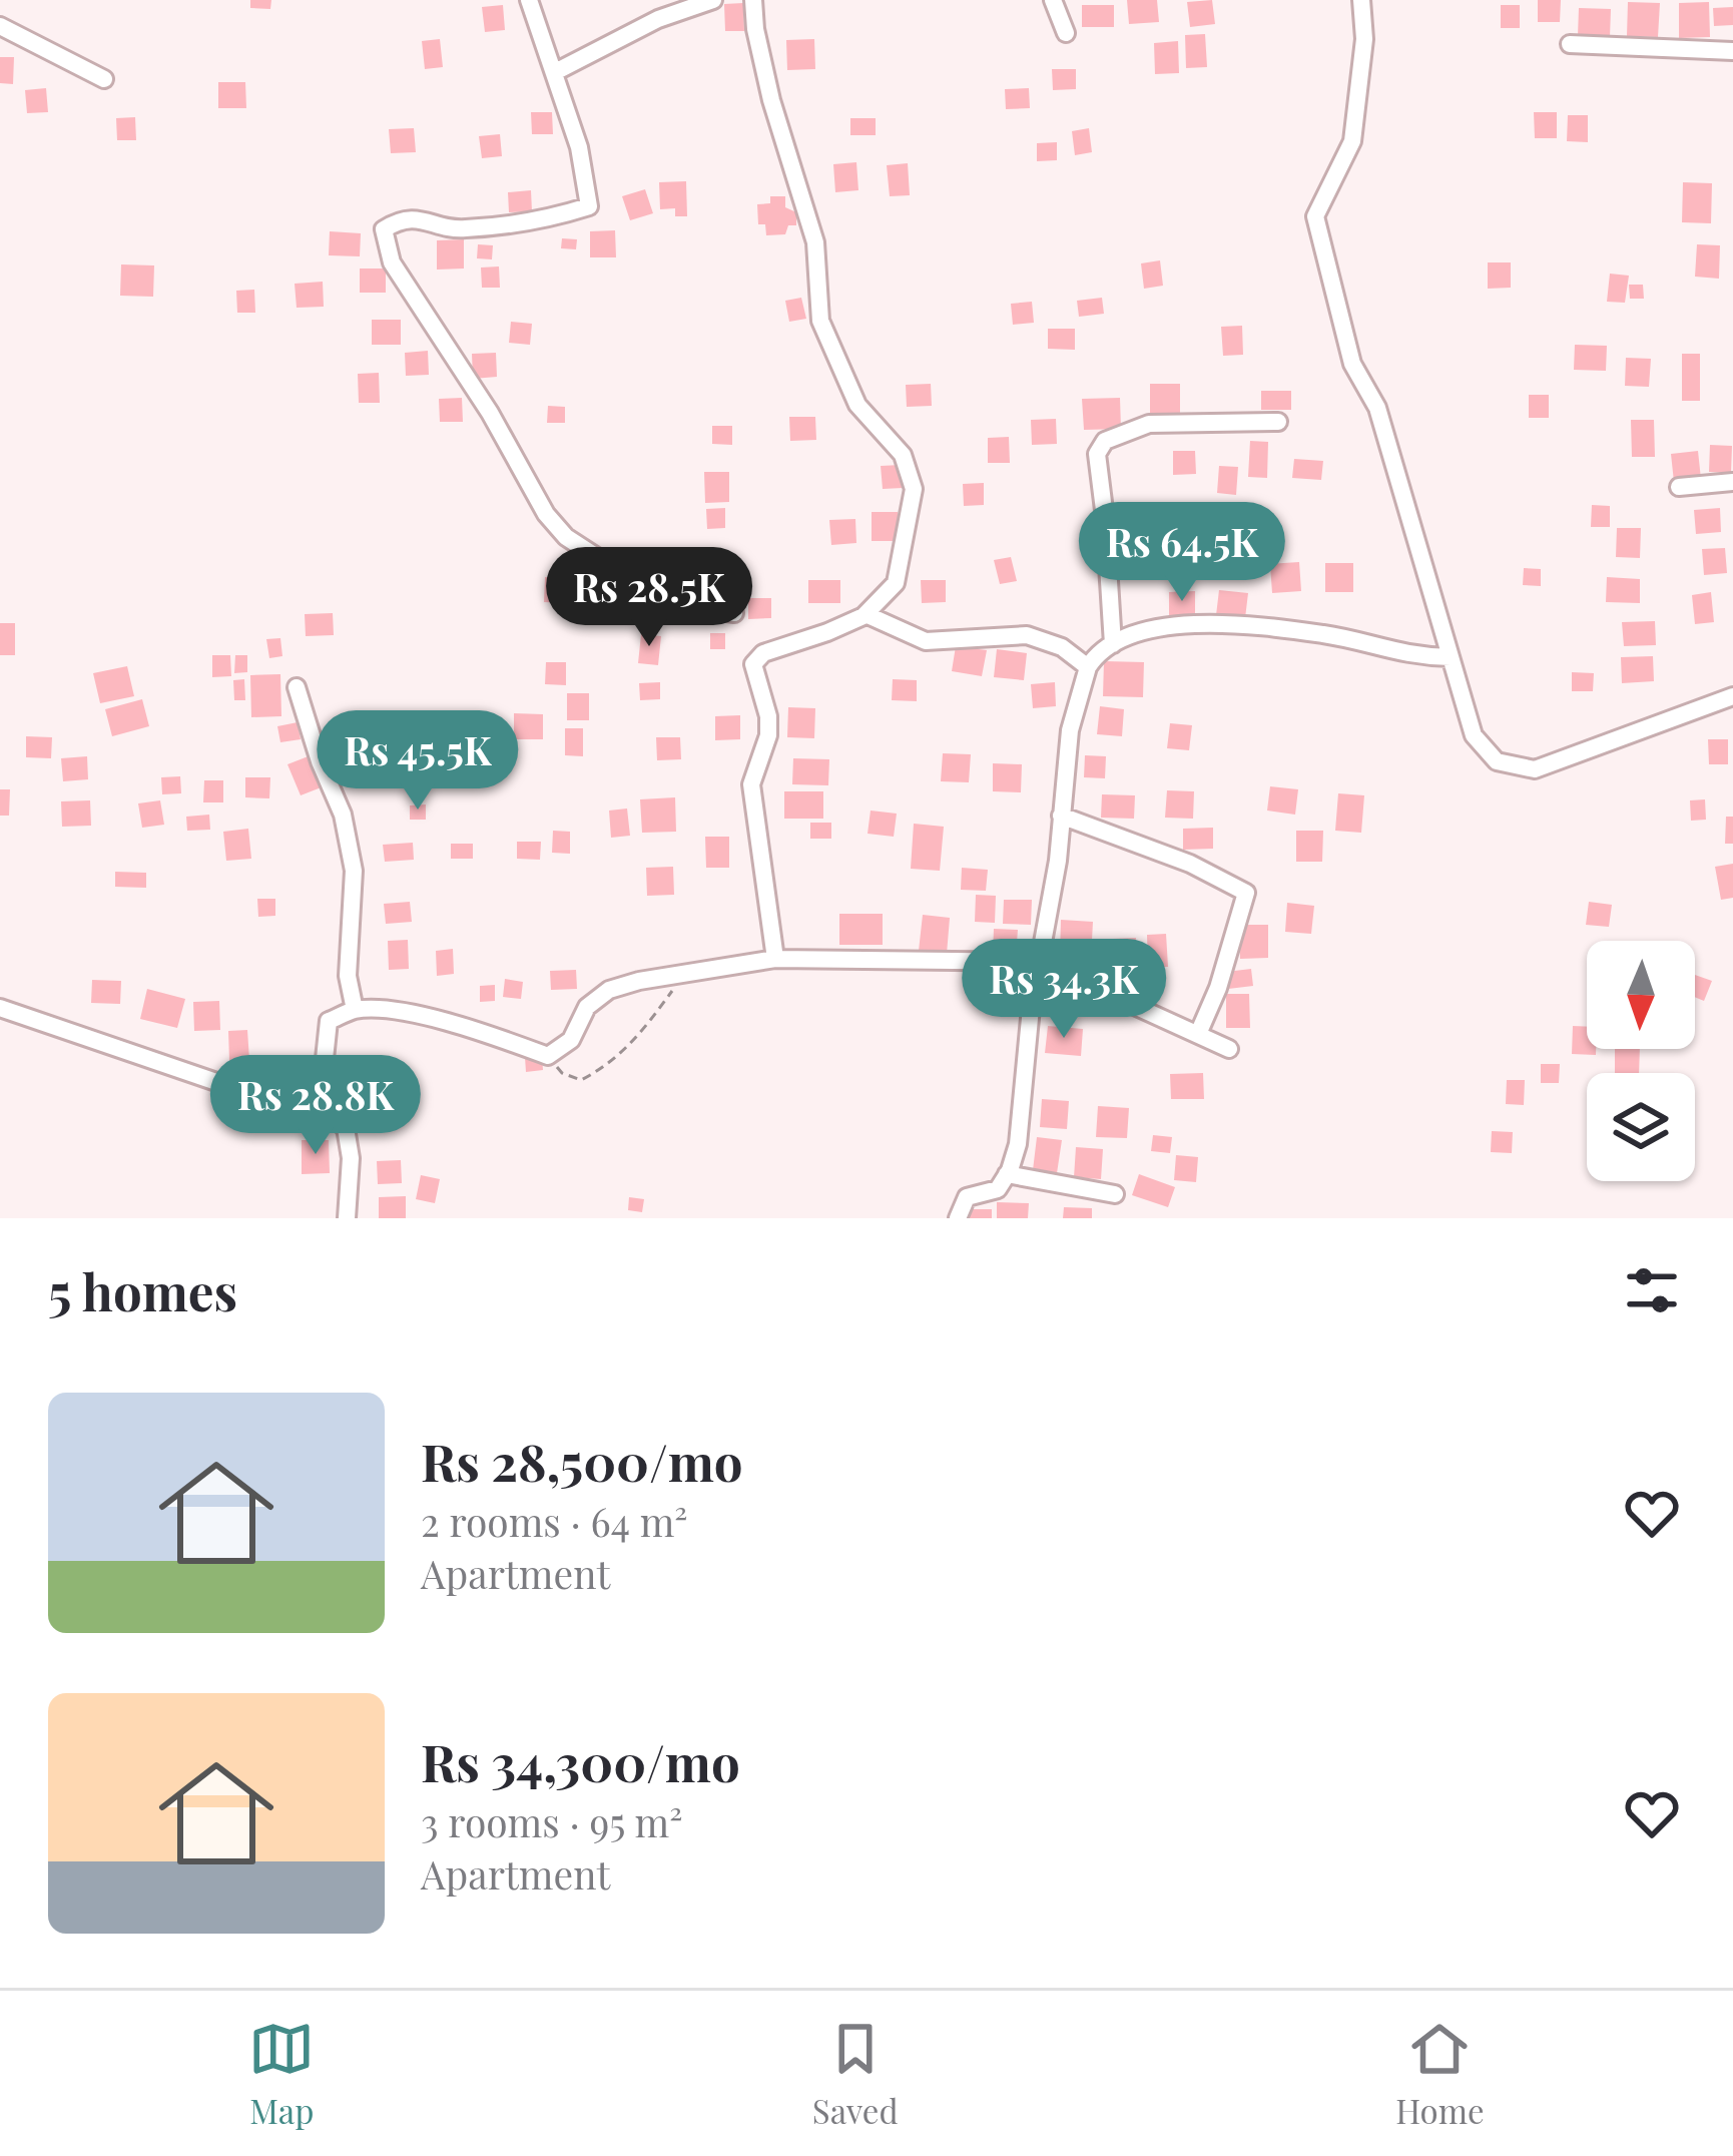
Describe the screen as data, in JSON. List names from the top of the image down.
{
  "north": "bottom",
  "page": {
    "price": [
      "Rs 64.5K",
      "Rs 28.5K",
      "Rs 45.5K",
      "Rs 34.3K",
      "Rs 28.8K"
    ],
    "heading": "5 homes",
    "list": [
      {
        "name": "Rs 28,500/mo",
        "note": "2 rooms · 64 m² · Apartment"
      },
      {
        "name": "Rs 34,300/mo",
        "note": "3 rooms · 95 m² · Apartment"
      }
    ],
    "tabs": ["Map", "Saved", "Home"]
  }
}
